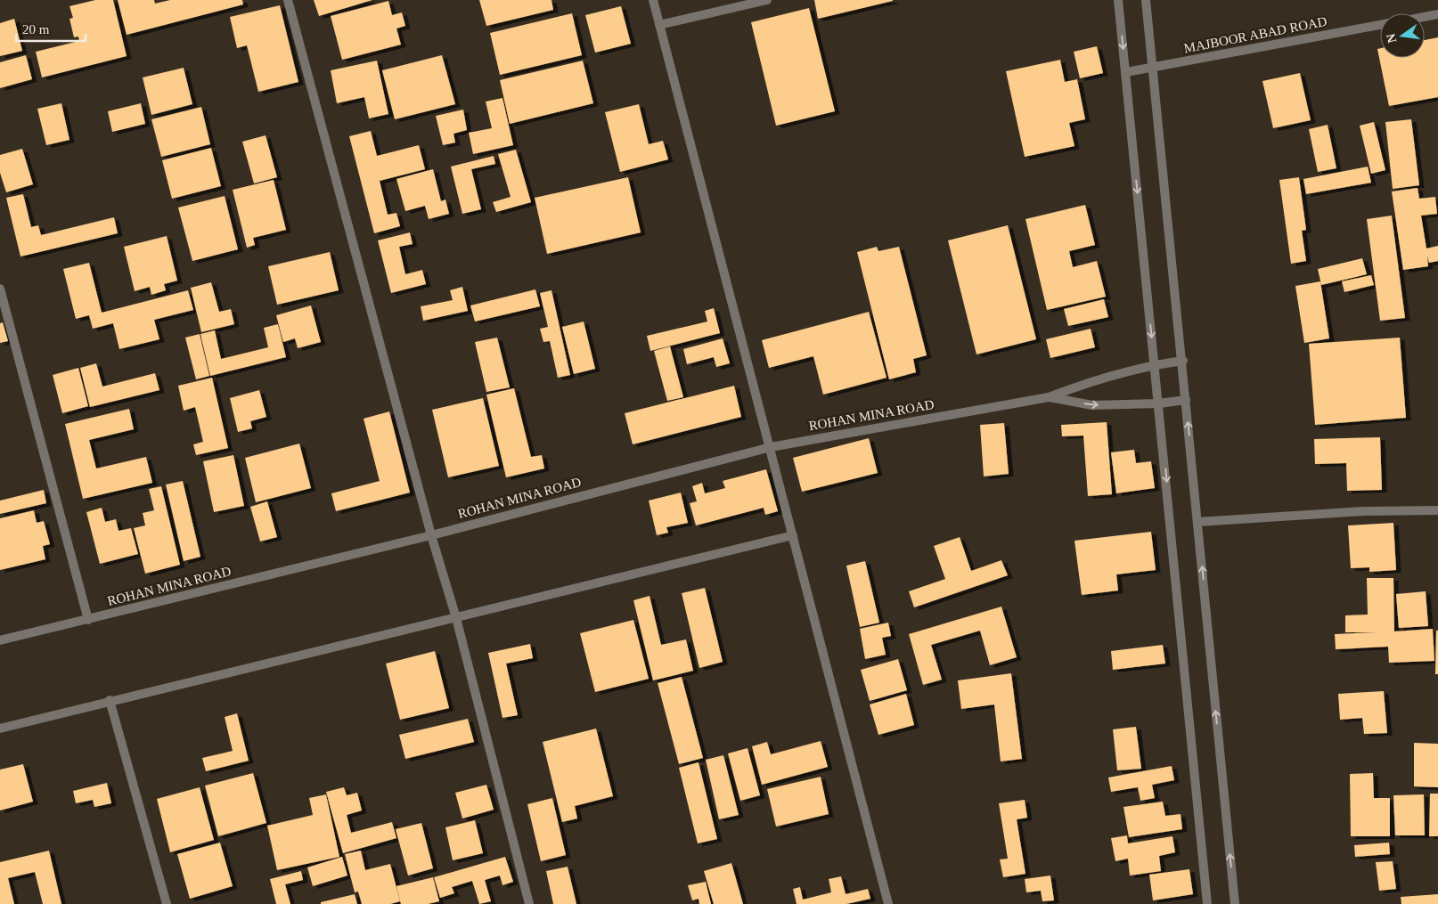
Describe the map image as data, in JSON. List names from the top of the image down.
{
  "streets": {
    "street": ["MAJBOOR ABAD ROAD", "ROHAN MINA ROAD"]
  },
  "scale_bar": "20 m",
  "north": "left"
}
